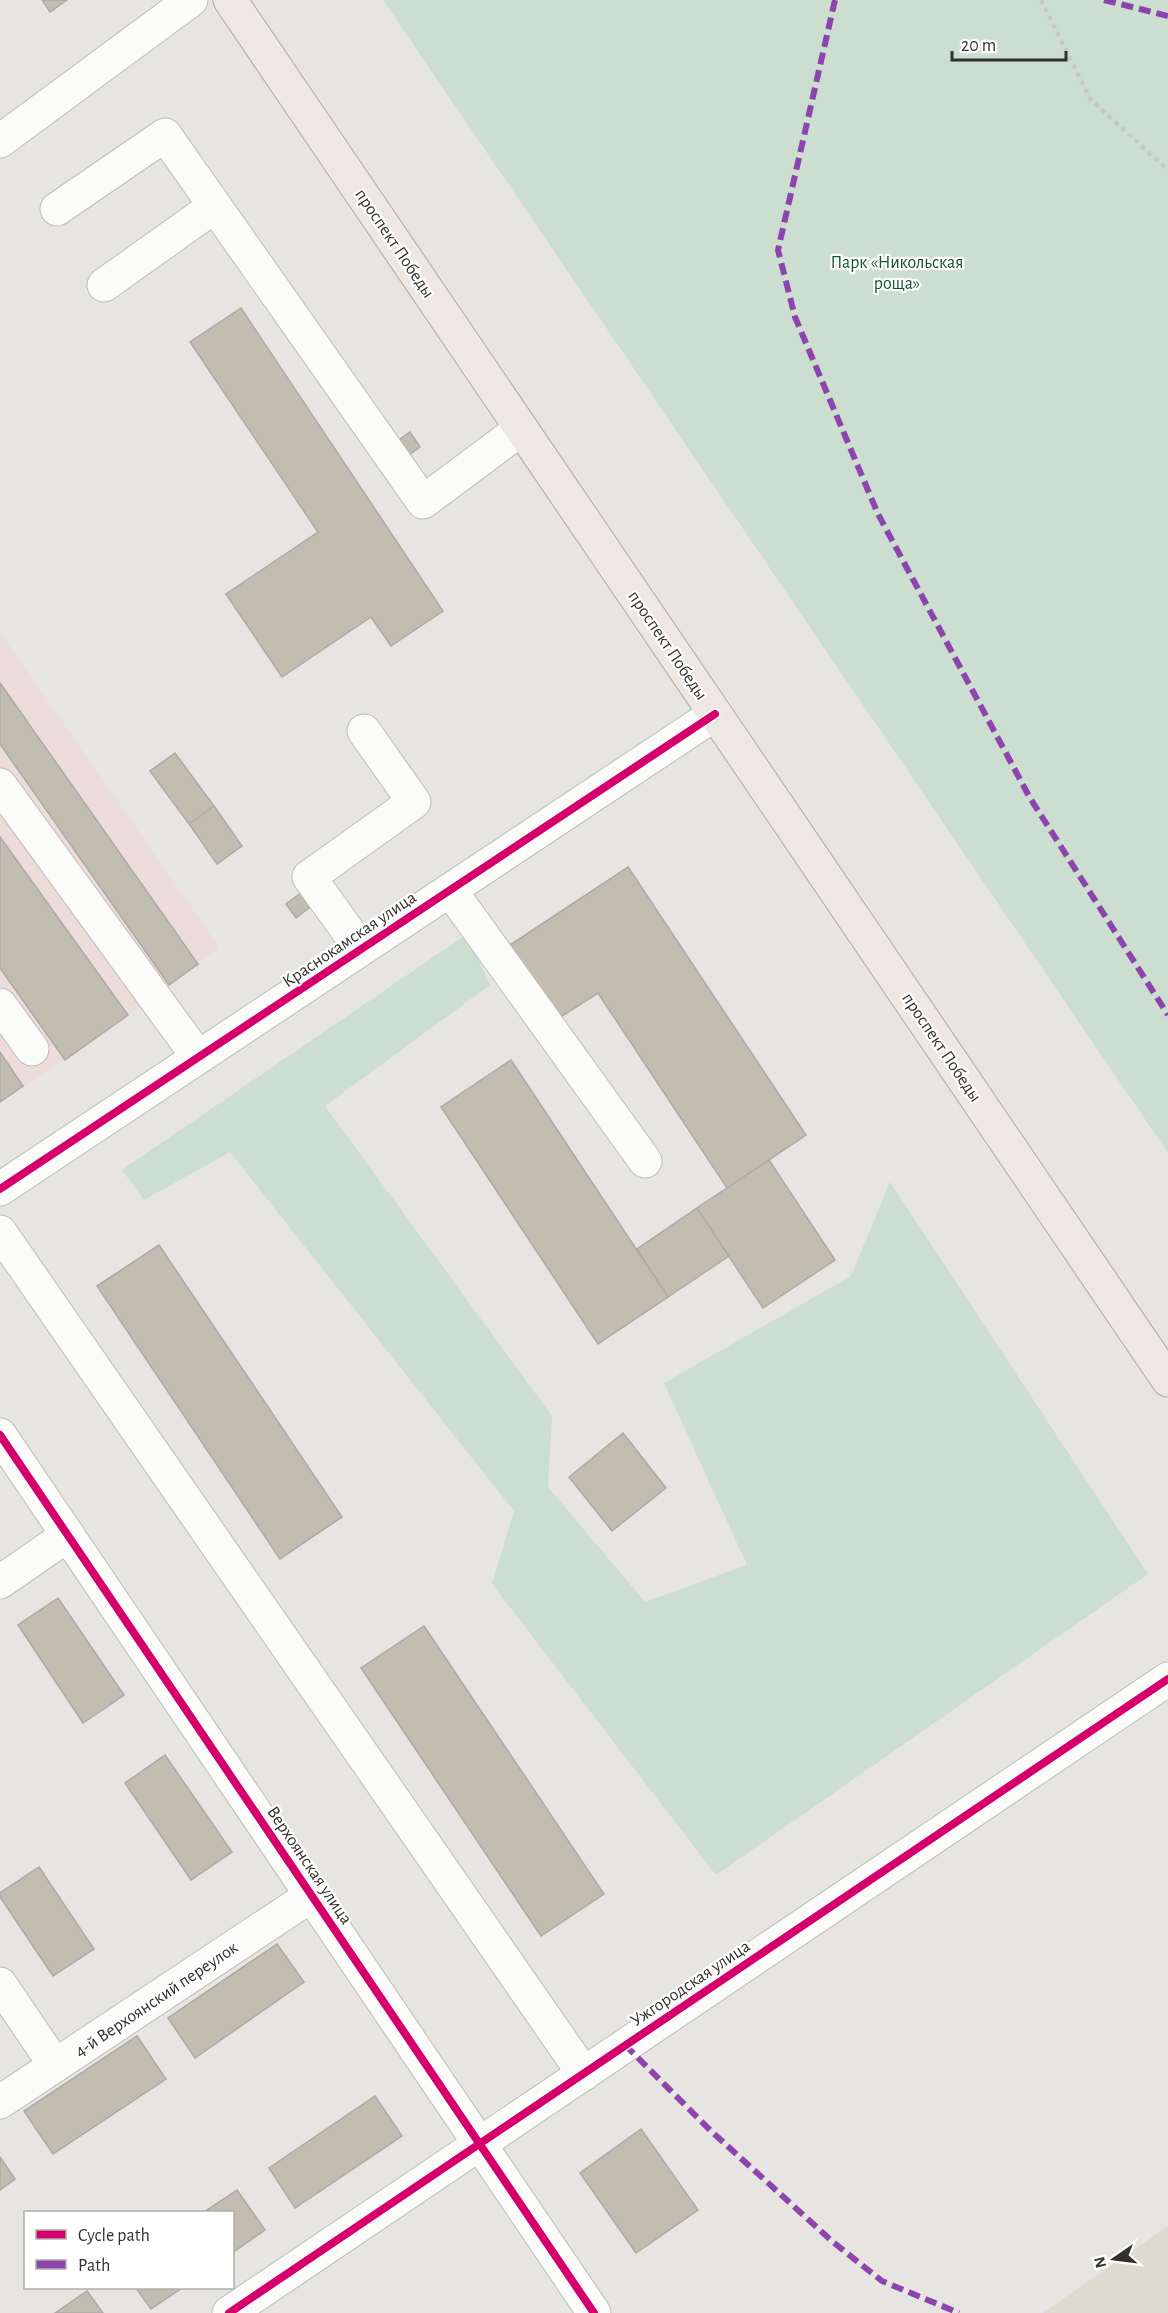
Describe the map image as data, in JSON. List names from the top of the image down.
{
  "streets": {
    "main road": ["проспект Победы"],
    "street": [
      "Краснокамская улица",
      "Верхоянская улица",
      "Ужгородская улица",
      "4-й Верхоянский переулок"
    ]
  },
  "crossings": [
    ["проспект Победы", "Краснокамская улица"],
    ["Верхоянская улица", "Ужгородская улица"],
    ["Верхоянская улица", "4-й Верхоянский переулок"]
  ],
  "parks": ["Парк «Никольская роща»"],
  "legend": ["Cycle path", "Path"],
  "scale_bar": "20 m",
  "north": "left"
}
